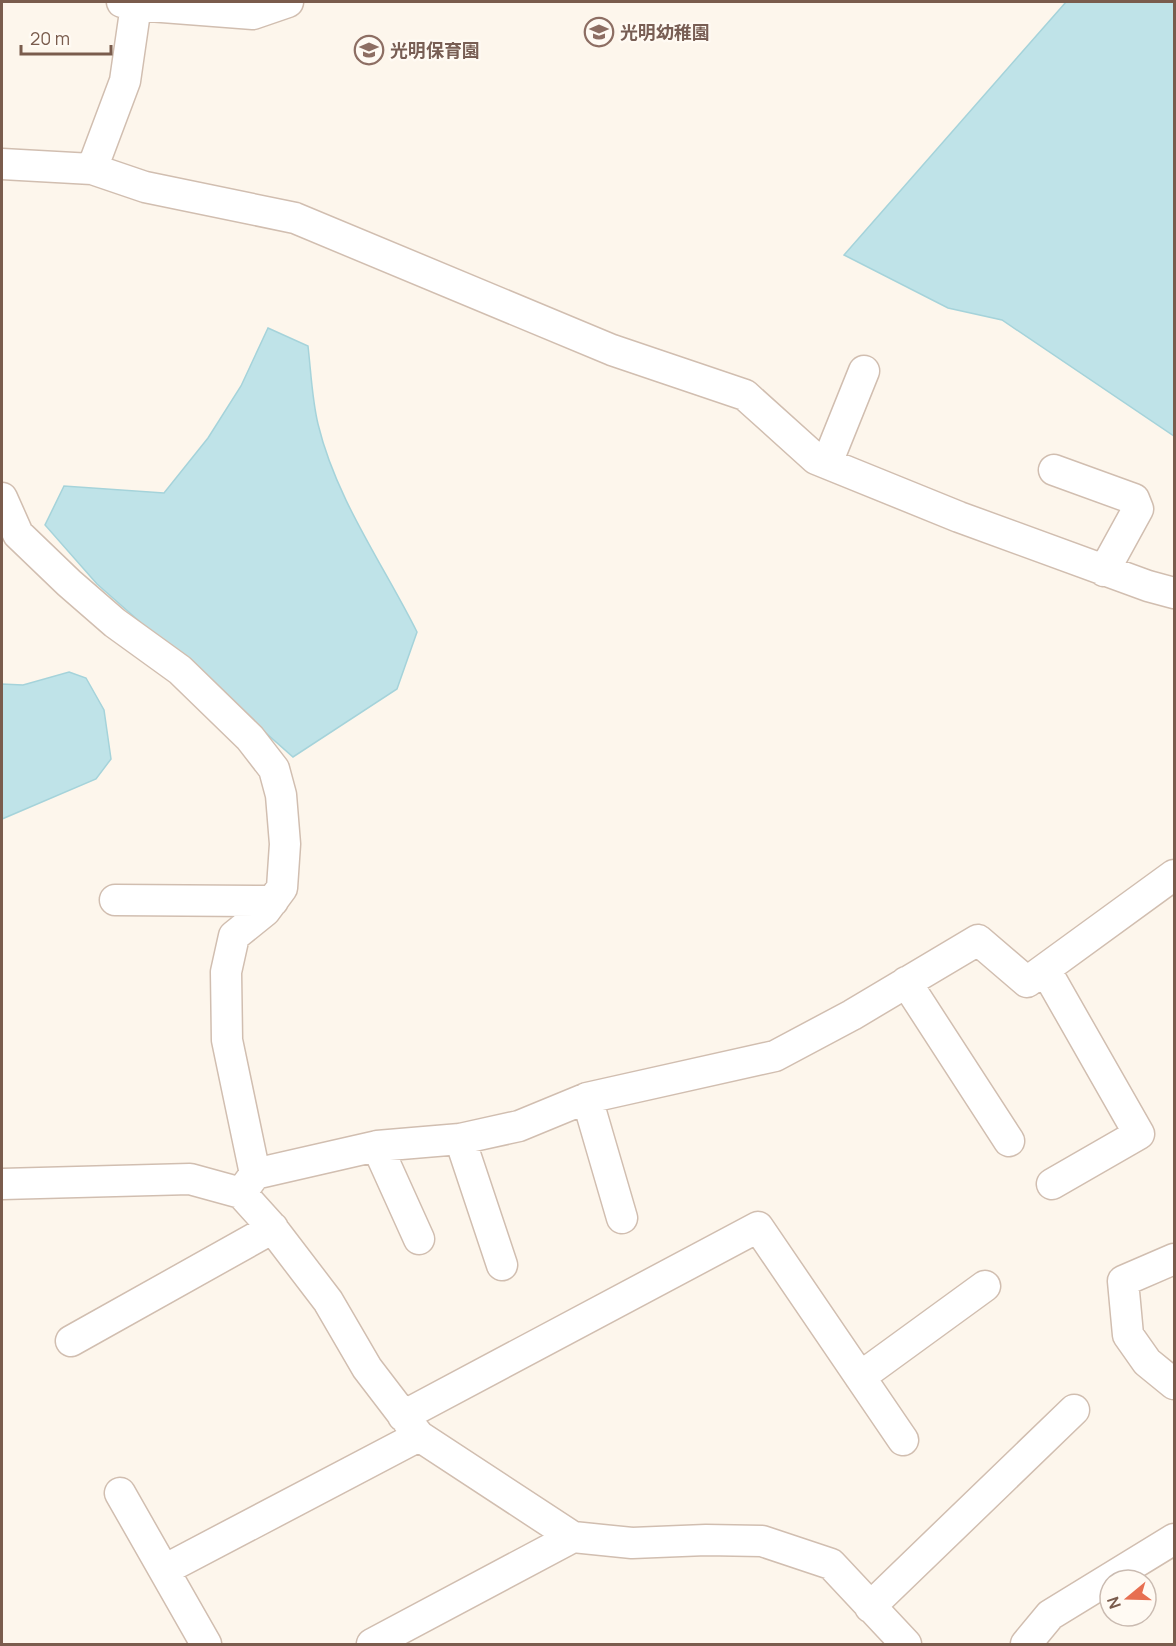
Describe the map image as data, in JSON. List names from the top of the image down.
{
  "places": {
    "school or university": ["光明幼稚園", "光明保育園"]
  },
  "scale_bar": "20 m",
  "north": "left"
}
